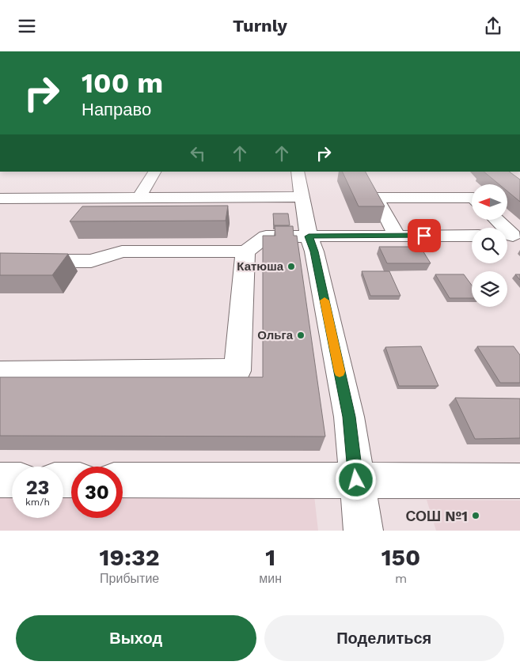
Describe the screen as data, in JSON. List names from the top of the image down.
{
  "places": ["Катюша", "Ольга", "СОШ №1"],
  "north": "left",
  "page": {
    "header": "Turnly",
    "turn": ["100 m", "Направо"],
    "speed": "23 km/h",
    "limit": "30",
    "eta": [
      "19:32",
      "Прибытие",
      "1",
      "мин",
      "150",
      "m"
    ],
    "buttons": ["Выход", "Поделиться"]
  }
}
